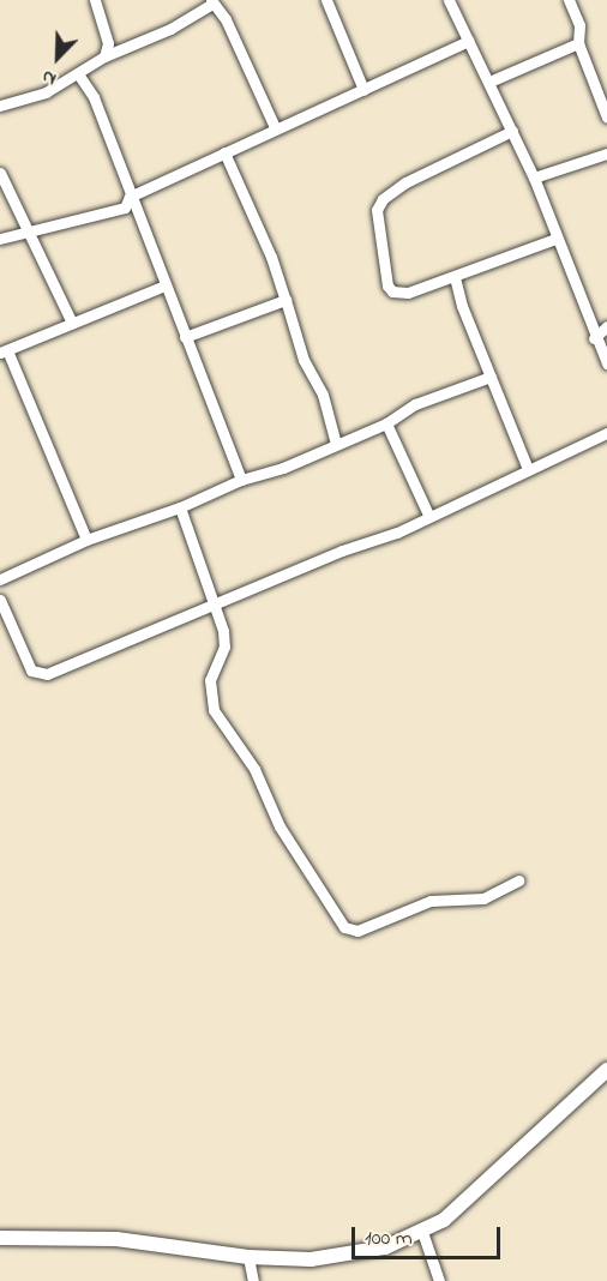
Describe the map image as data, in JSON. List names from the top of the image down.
{
  "scale_bar": "100 m",
  "north": "bottom left"
}
